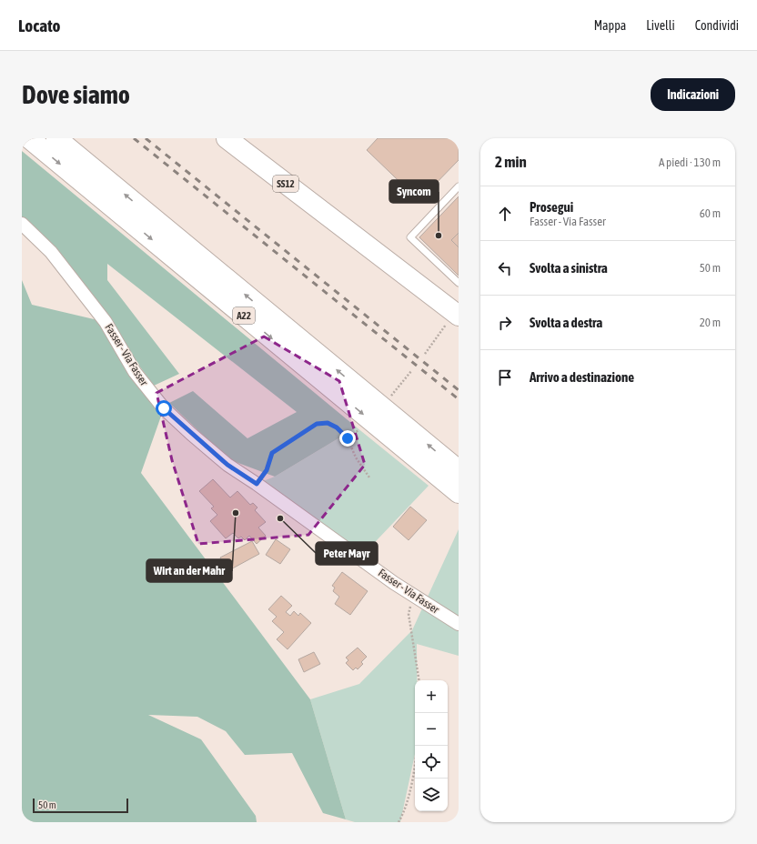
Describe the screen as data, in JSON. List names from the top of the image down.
{
  "streets": {
    "main road": ["SS12", "A22"],
    "street": ["Fasser - Via Fasser"]
  },
  "places": ["Syncom", "Wirt an der Mahr", "Peter Mayr"],
  "scale_bar": "50 m",
  "page": {
    "header": "Locato",
    "nav": ["Mappa", "Livelli", "Condividi"],
    "buttons": "Indicazioni",
    "title": "Dove siamo",
    "heading": ["2 min", "A piedi · 130 m"],
    "list": [
      ["Prosegui", "Fasser - Via Fasser", "60 m"],
      ["Svolta a sinistra", "50 m"],
      ["Svolta a destra", "20 m"],
      "Arrivo a destinazione"
    ],
    "map_buttons": ["+", "−"],
    "scale": "50 m"
  }
}
